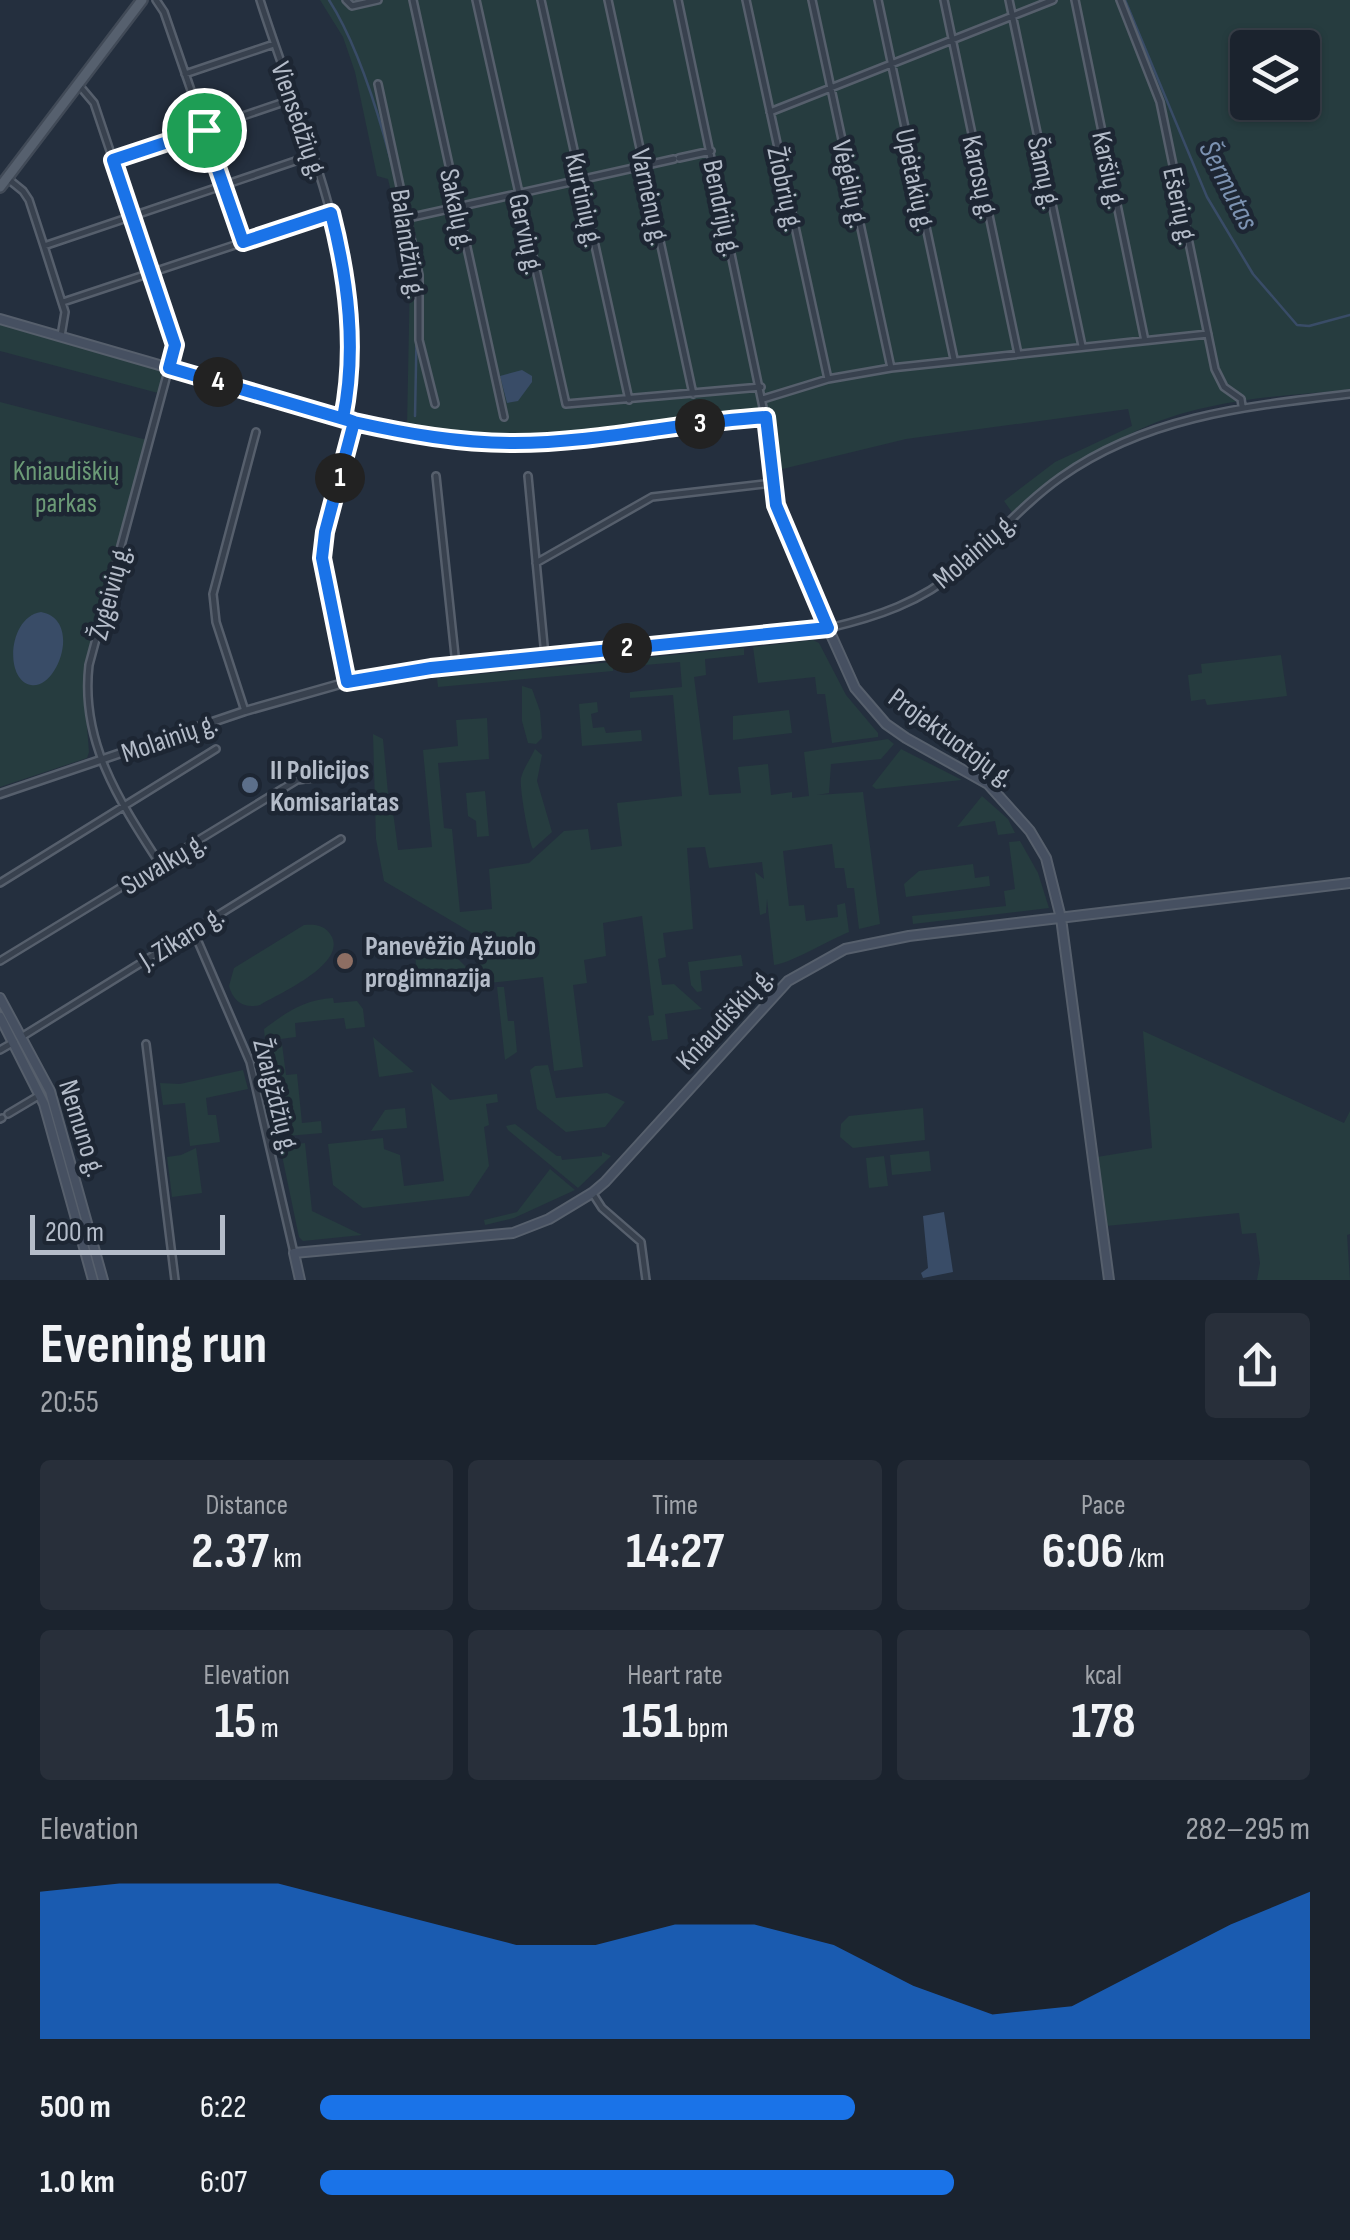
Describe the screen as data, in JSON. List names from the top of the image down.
{
  "streets": {
    "main road": [
      "Projektuotojų g.",
      "Kniaudiškių g.",
      "Žvaigždžių g.",
      "Nemuno g."
    ],
    "street": [
      "Viensėdžių g.",
      "Karšių g.",
      "Šamų g.",
      "Karosų g.",
      "Upėtakių g.",
      "Vėgėlių g.",
      "Žiobrių g.",
      "Varnėnų g.",
      "Kurtinių g.",
      "Ešerių g.",
      "Bendrijų g.",
      "Sakalų g.",
      "Gervių g.",
      "Balandžių g.",
      "Molainių g.",
      "Žygeivių g.",
      "Suvalkų g.",
      "J. Zikaro g."
    ]
  },
  "crossings": [
    ["Kurtinių g.", "Gervių g."],
    ["Ešerių g.", "Molainių g."],
    ["Bendrijų g.", "Projektuotojų g."],
    ["Molainių g.", "Žygeivių g."],
    ["Molainių g.", "Projektuotojų g."],
    ["Žygeivių g.", "Suvalkų g."],
    ["Projektuotojų g.", "Kniaudiškių g."],
    ["J. Zikaro g.", "Žvaigždžių g."],
    ["J. Zikaro g.", "Nemuno g."],
    ["Kniaudiškių g.", "Žvaigždžių g."]
  ],
  "water": ["Šermutas"],
  "parks": ["Kniaudiškių parkas"],
  "places": ["II Policijos Komisariatas", "Panevėžio Ąžuolo progimnazija"],
  "scale_bar": "200 m",
  "page": {
    "pins": [
      "4",
      "3",
      "1",
      "2"
    ],
    "scale": "200 m",
    "heading": ["Evening run", "20:55"],
    "stats": [
      ["Distance", "2.37 km"],
      ["Time", "14:27"],
      ["Pace", "6:06 /km"],
      ["Elevation", "15 m"],
      ["Heart rate", "151 bpm"],
      ["kcal", "178"]
    ],
    "chart": ["Elevation", "282–295 m"],
    "list": [
      {
        "name": "500 m",
        "note": "6:22"
      },
      {
        "name": "1.0 km",
        "note": "6:07"
      }
    ]
  }
}
